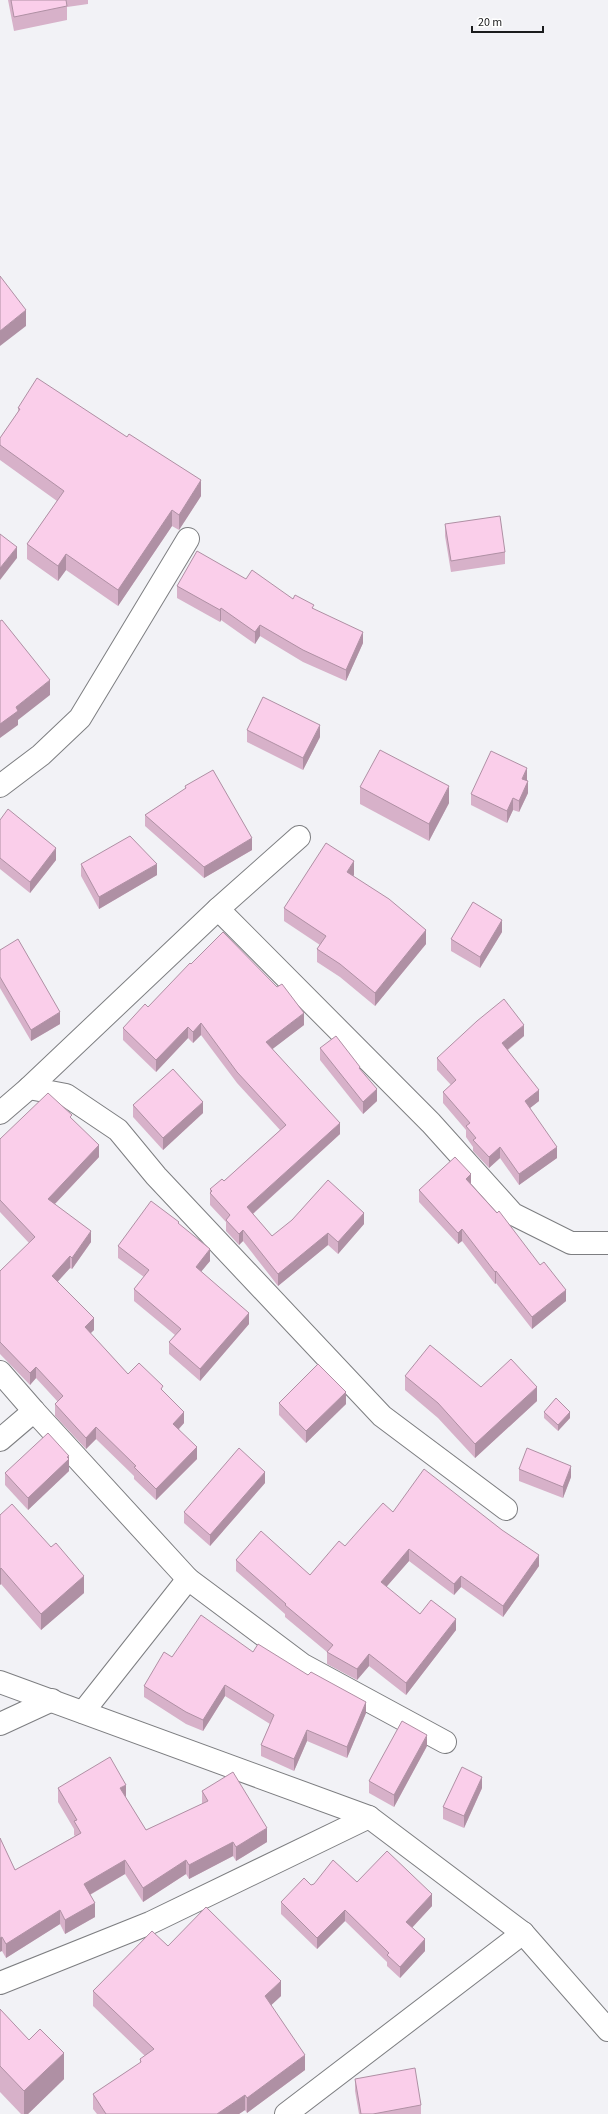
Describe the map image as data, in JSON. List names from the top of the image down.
{
  "scale_bar": "20 m"
}
